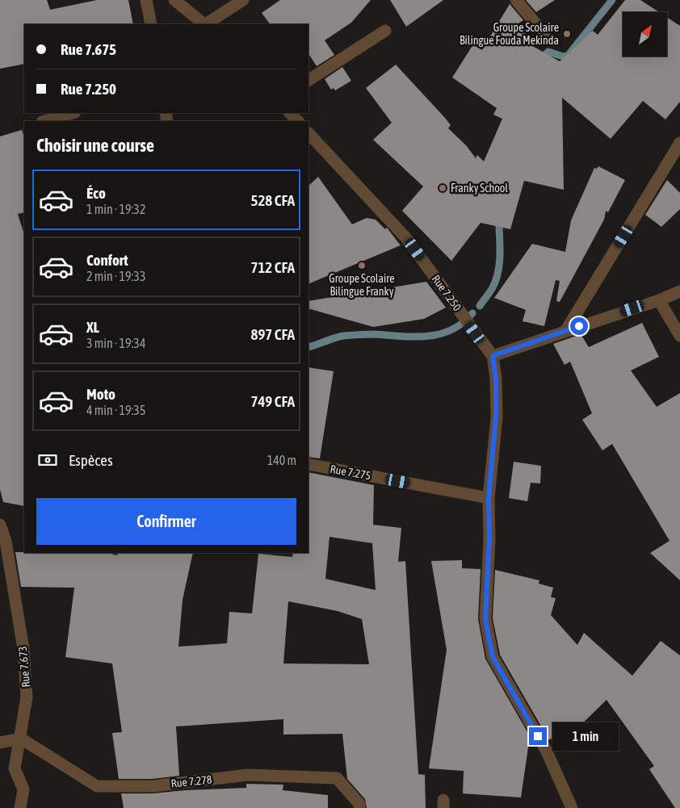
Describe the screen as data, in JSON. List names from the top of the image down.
{
  "streets": {
    "street": [
      "Rue 7.250",
      "Rue 7.275",
      "Rue 7.673",
      "Rue 7.278"
    ]
  },
  "crossings": [
    ["Rue 7.250", "Rue 7.275"],
    ["Rue 7.673", "Rue 7.278"]
  ],
  "places": ["Groupe Scolaire Bilingue Fouda Mekinda", "Franky School", "Groupe Scolaire Bilingue Franky"],
  "north": "top right",
  "page": {
    "banner": ["Rue 7.675", "Rue 7.250"],
    "heading": "Choisir une course",
    "list": [
      {
        "name": "Éco",
        "note": "1 min · 19:32",
        "value": "528 CFA"
      },
      {
        "name": "Confort",
        "note": "2 min · 19:33",
        "value": "712 CFA"
      },
      {
        "name": "XL",
        "note": "3 min · 19:34",
        "value": "897 CFA"
      },
      {
        "name": "Moto",
        "note": "4 min · 19:35",
        "value": "749 CFA"
      }
    ],
    "pay": ["Espèces", "140 m"],
    "buttons": "Confirmer",
    "bubble": "1 min"
  }
}
